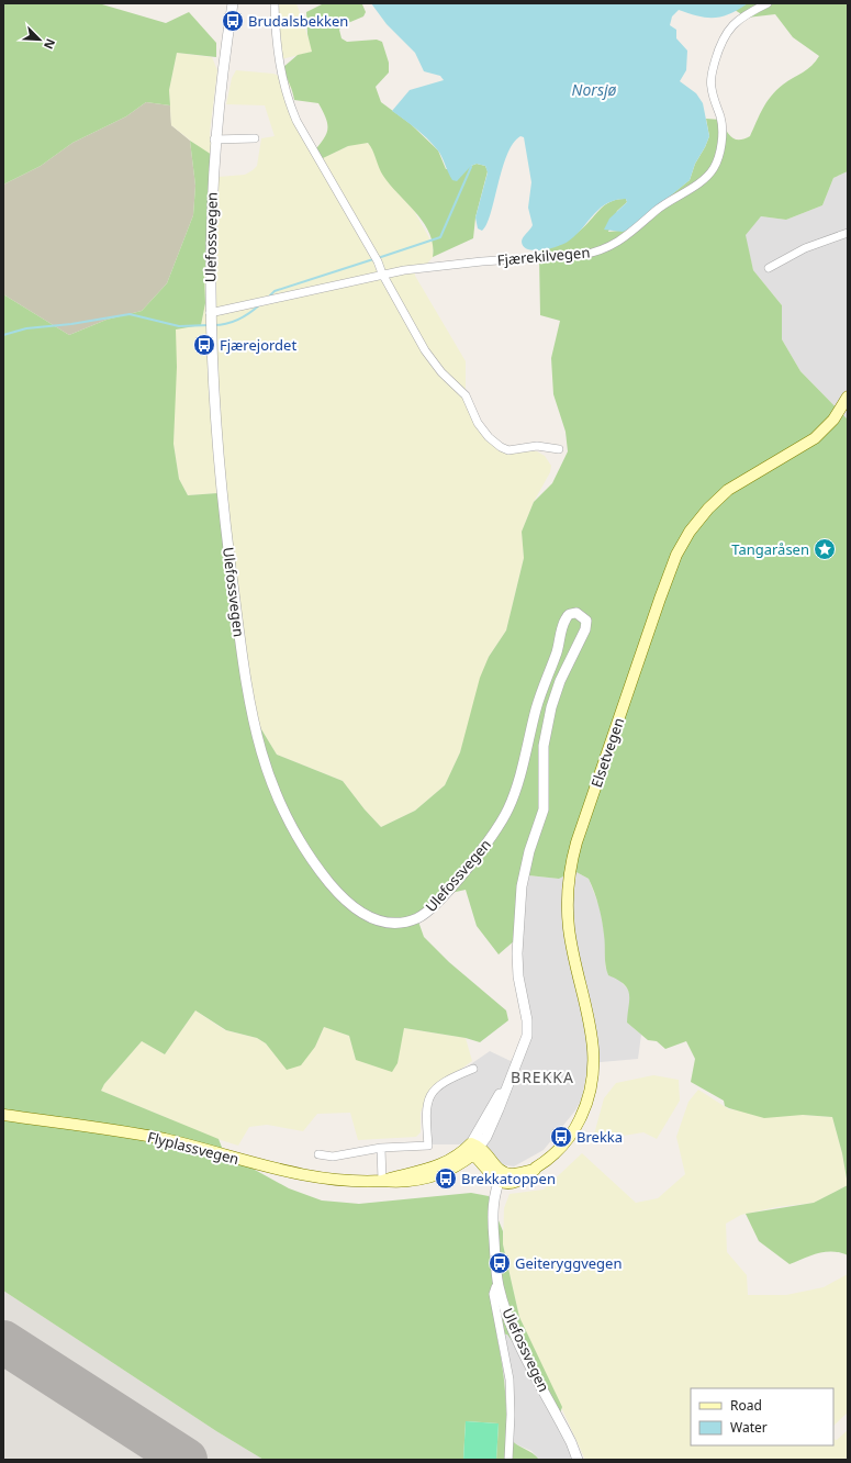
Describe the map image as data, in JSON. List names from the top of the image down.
{
  "streets": {
    "main road": ["Elsetvegen", "Flyplassvegen"],
    "street": ["Ulefossvegen", "Fjærekilvegen"]
  },
  "crossings": [
    ["Ulefossvegen", "Fjærekilvegen"],
    ["Ulefossvegen", "Elsetvegen"],
    ["Ulefossvegen", "Flyplassvegen"]
  ],
  "districts": ["BREKKA"],
  "water": ["Norsjø"],
  "places": {
    "bus stop": [
      "Brudalsbekken",
      "Fjærejordet",
      "Brekka",
      "Brekkatoppen",
      "Geiteryggvegen"
    ],
    "place": ["Tangaråsen"]
  },
  "legend": ["Road", "Water"],
  "north": "bottom right"
}
